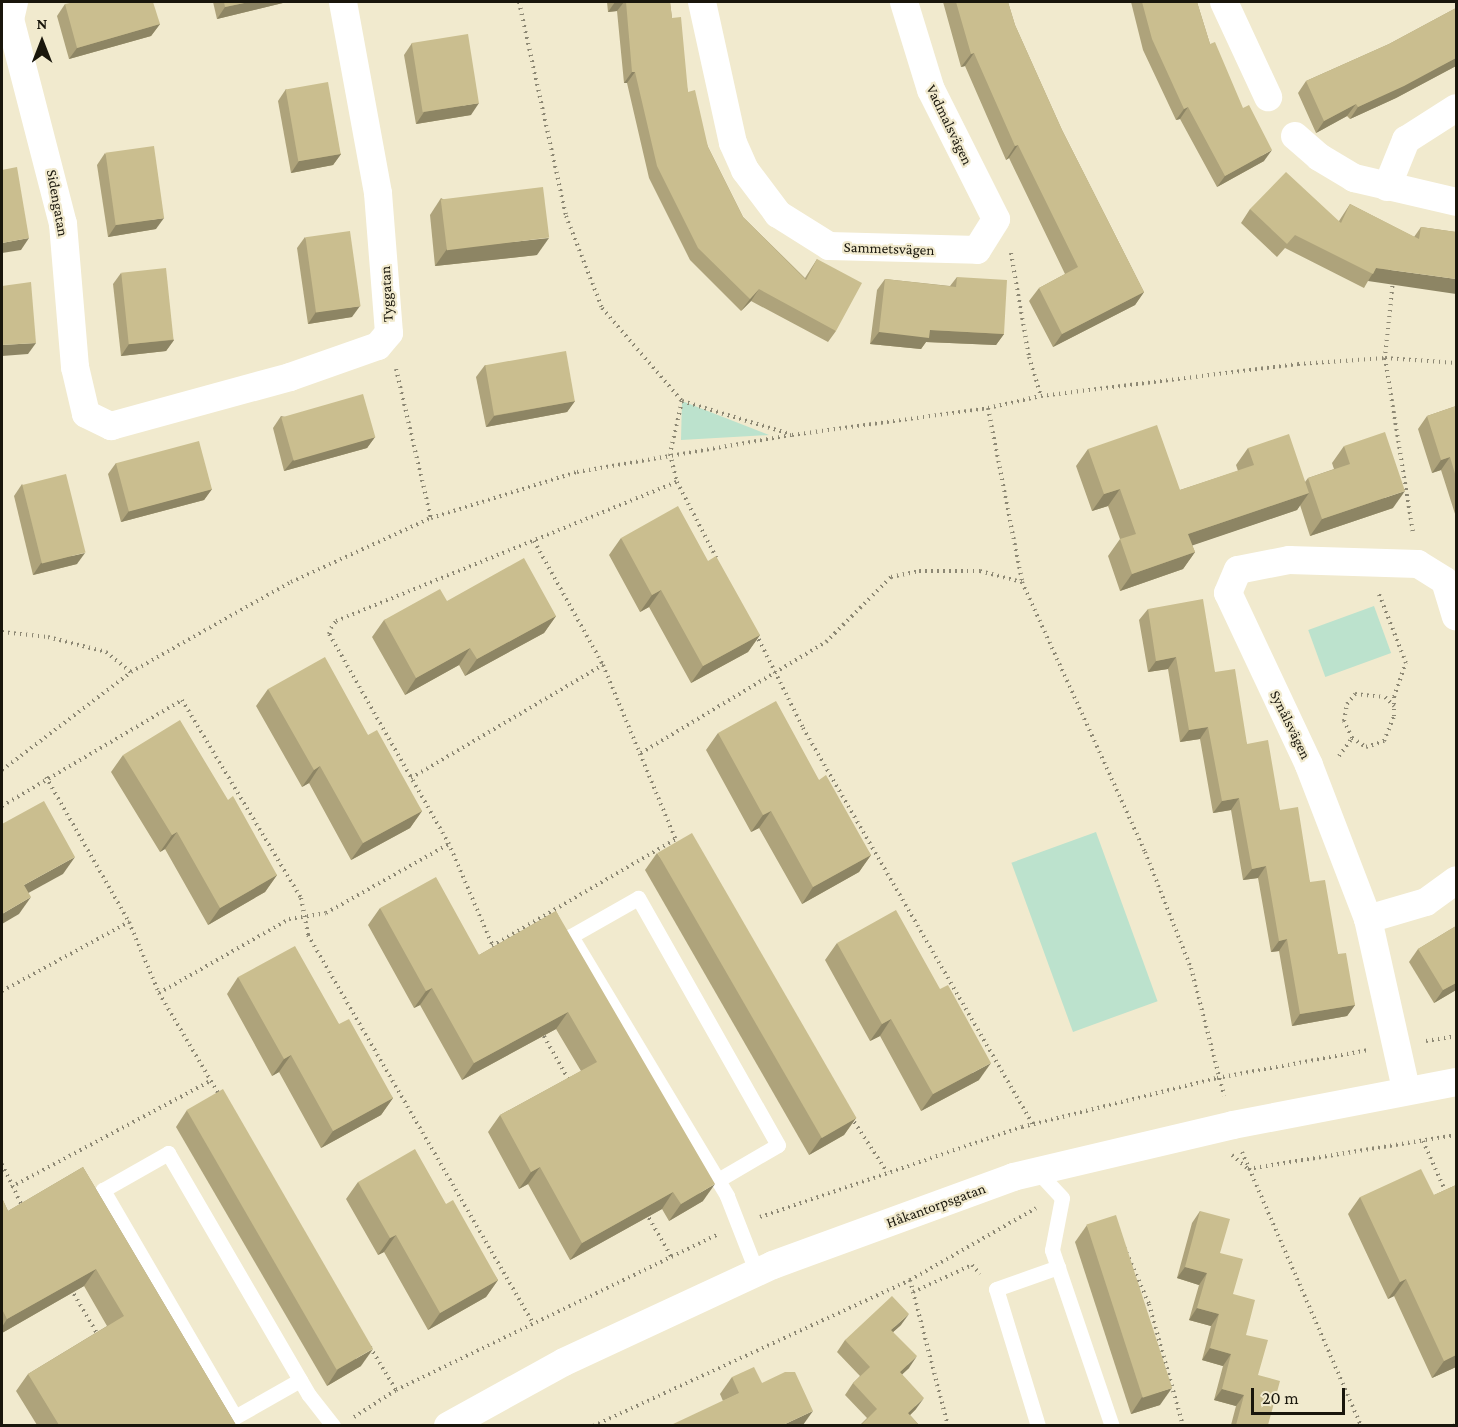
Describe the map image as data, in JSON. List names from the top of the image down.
{
  "streets": {
    "street": [
      "Vadmalsvägen",
      "Sidengatan",
      "Sammetsvägen",
      "Tyggatan",
      "Synålsvägen",
      "Håkantorpsgatan"
    ]
  },
  "crossings": [
    ["Vadmalsvägen", "Sammetsvägen"],
    ["Sidengatan", "Tyggatan"],
    ["Synålsvägen", "Håkantorpsgatan"]
  ],
  "scale_bar": "20 m",
  "north": "top"
}
